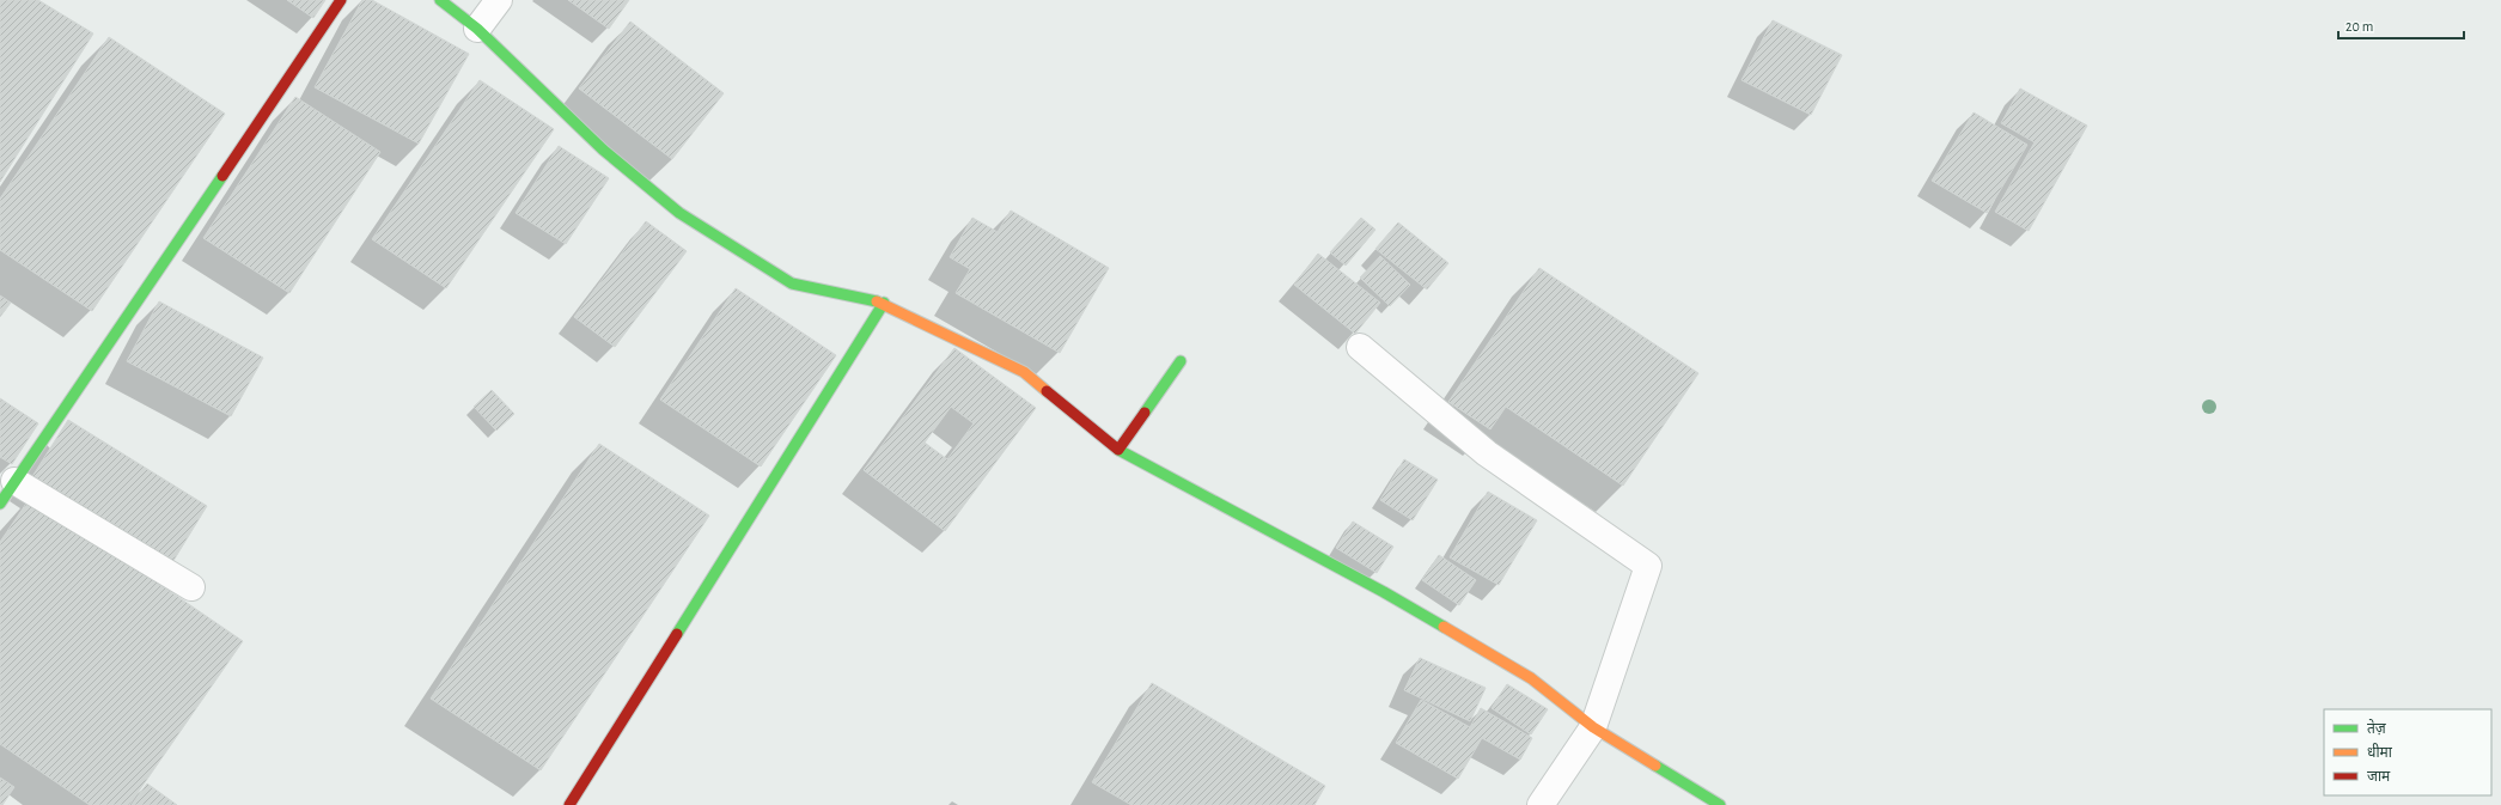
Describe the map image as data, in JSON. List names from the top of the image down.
{
  "legend": ["तेज़", "धीमा", "जाम"],
  "scale_bar": "20 m"
}
